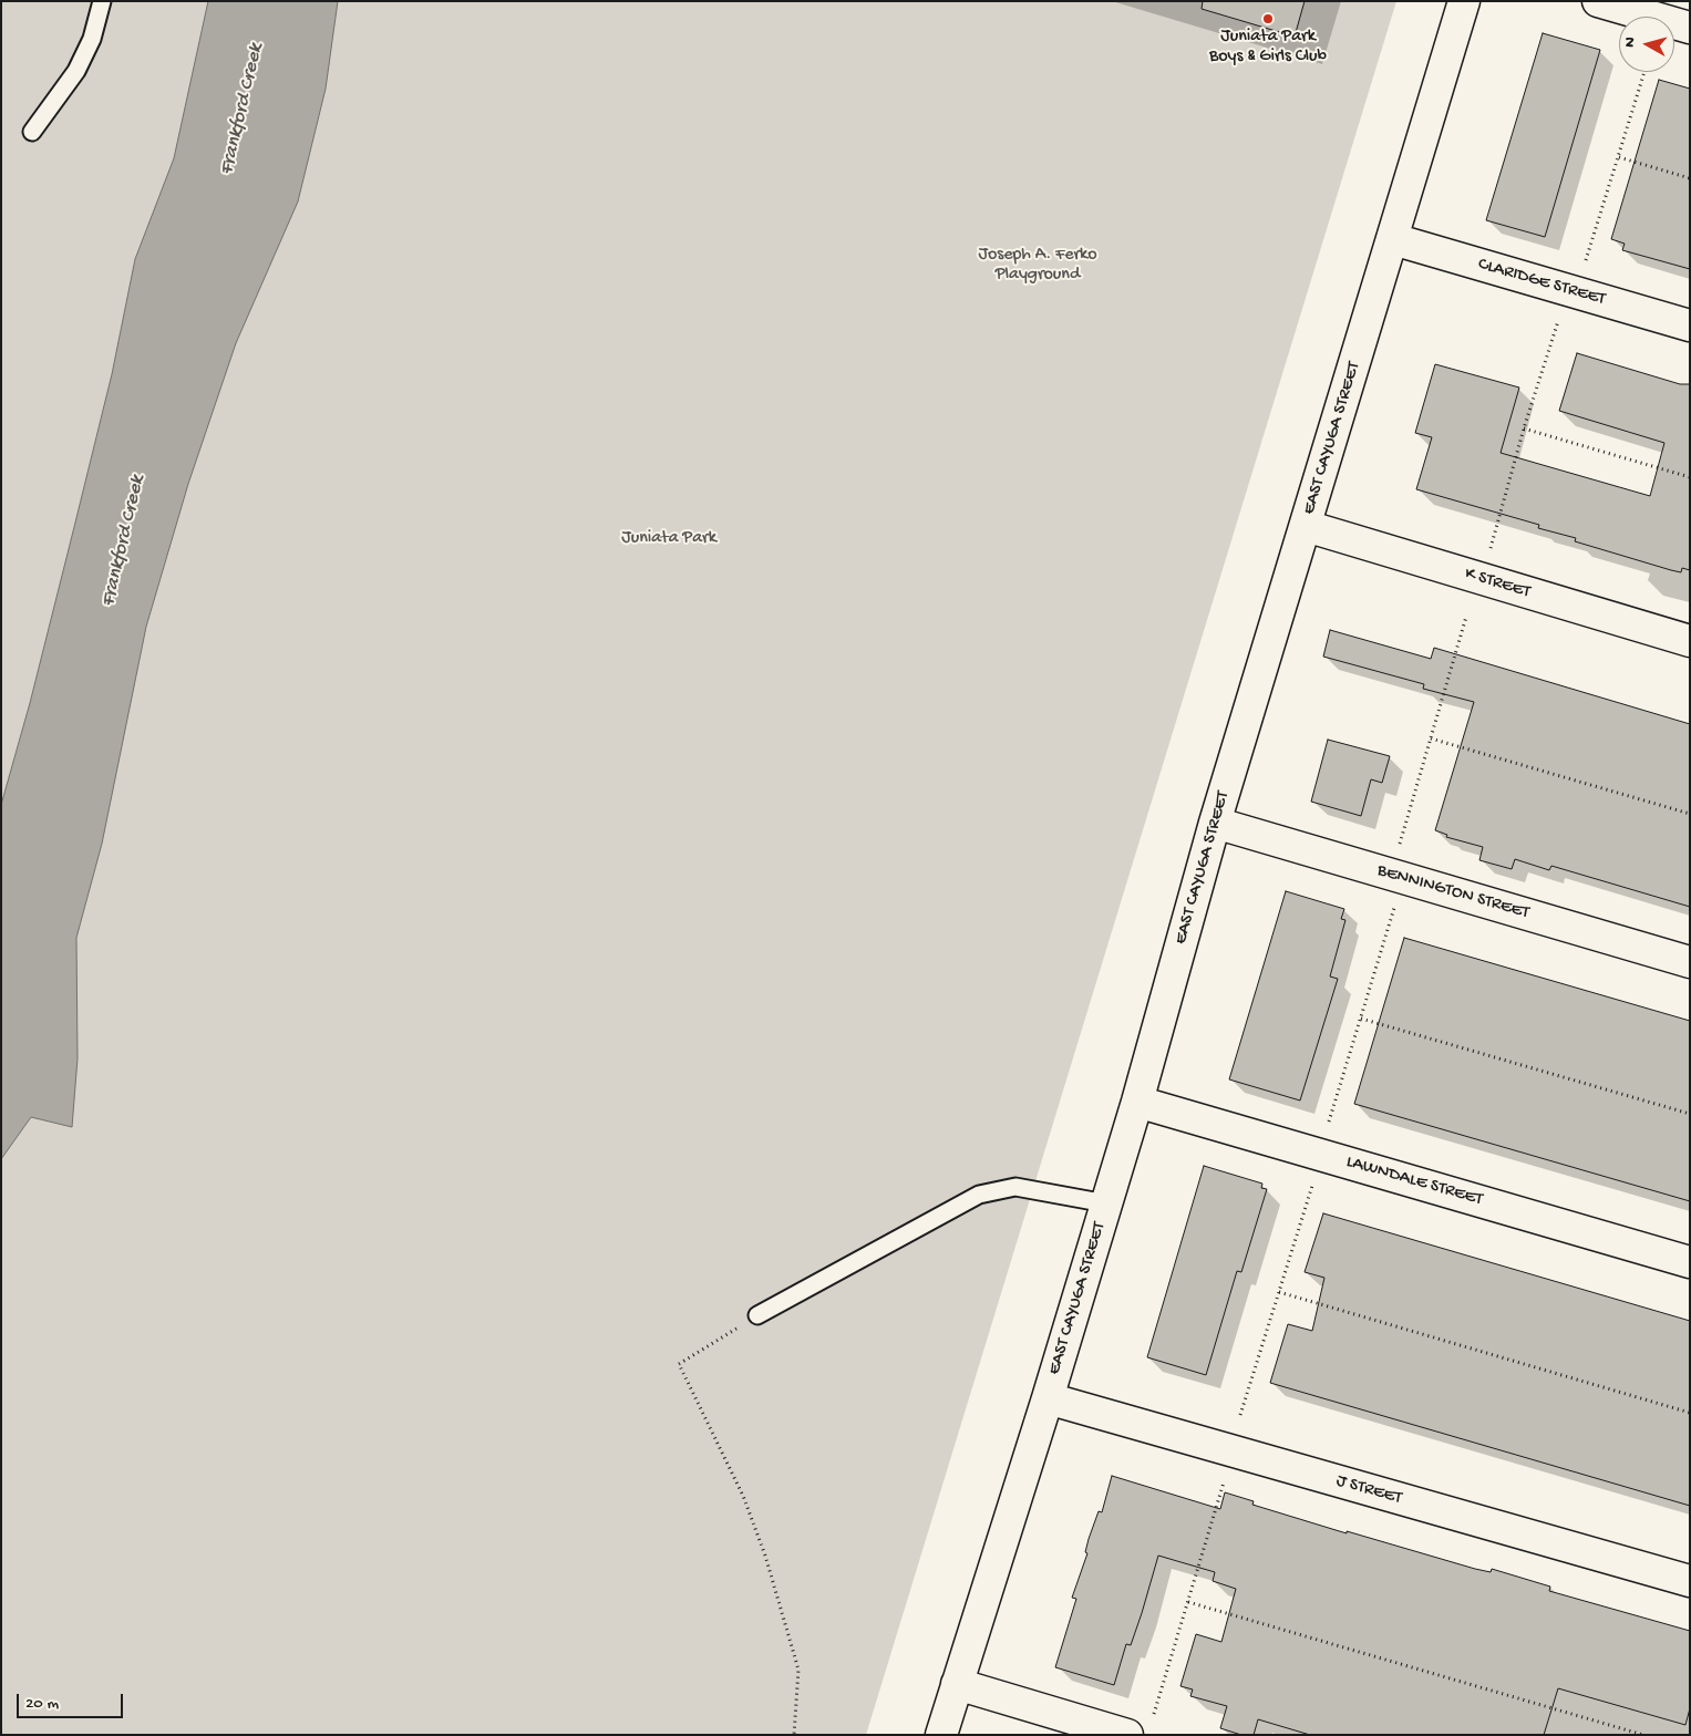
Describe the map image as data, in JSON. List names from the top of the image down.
{
  "streets": {
    "street": [
      "CLARIDGE STREET",
      "EAST CAYUGA STREET",
      "K STREET",
      "BENNINGTON STREET",
      "LAWNDALE STREET",
      "J STREET"
    ]
  },
  "crossings": [
    ["CLARIDGE STREET", "EAST CAYUGA STREET"],
    ["EAST CAYUGA STREET", "K STREET"],
    ["EAST CAYUGA STREET", "BENNINGTON STREET"],
    ["EAST CAYUGA STREET", "LAWNDALE STREET"],
    ["EAST CAYUGA STREET", "J STREET"]
  ],
  "water": ["Frankford Creek"],
  "parks": ["Joseph A. Ferko Playground", "Juniata Park"],
  "places": ["Juniata Park Boys & Girls Club"],
  "scale_bar": "20 m",
  "north": "left"
}
